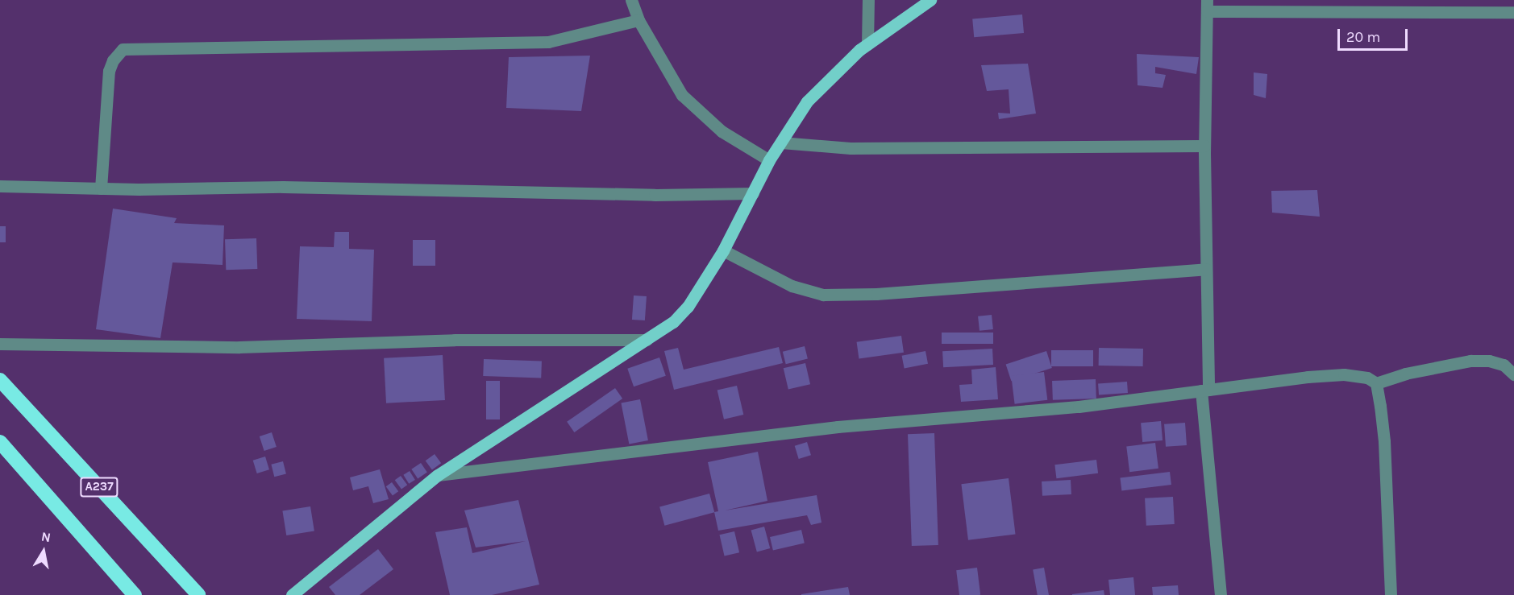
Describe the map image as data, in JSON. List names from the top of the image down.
{
  "streets": {
    "highway": ["A237"]
  },
  "scale_bar": "20 m",
  "north": "top"
}
